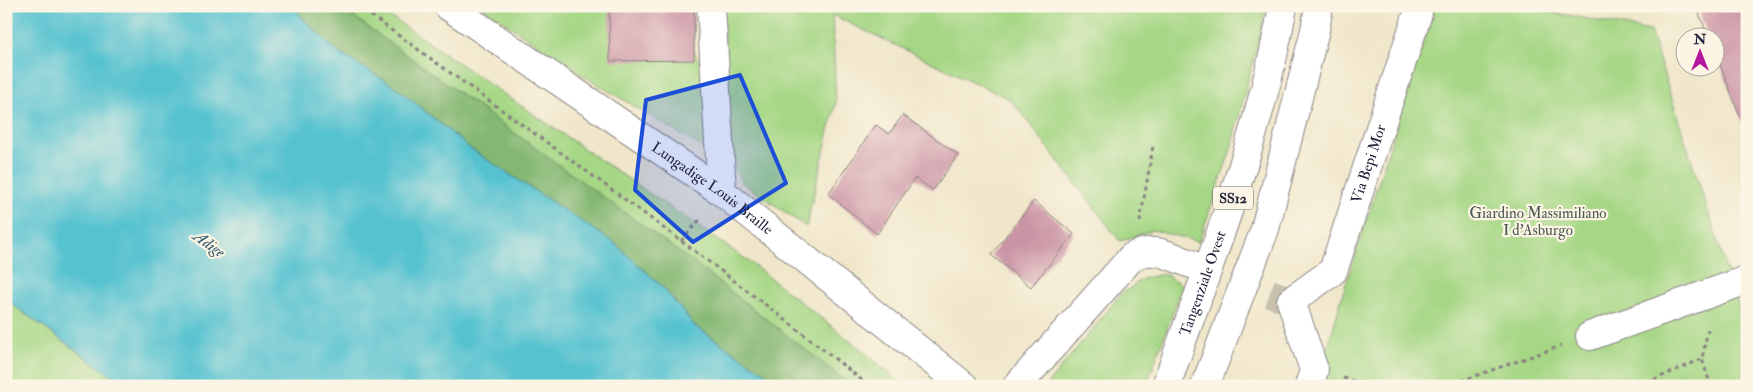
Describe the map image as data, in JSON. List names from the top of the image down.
{
  "streets": {
    "main road": [
      "Via Bepi Mor",
      "Lungadige Louis Braille",
      "SS12",
      "Tangenziale Ovest"
    ]
  },
  "water": ["Adige"],
  "parks": ["Giardino Massimiliano I d'Asburgo"],
  "north": "top"
}
